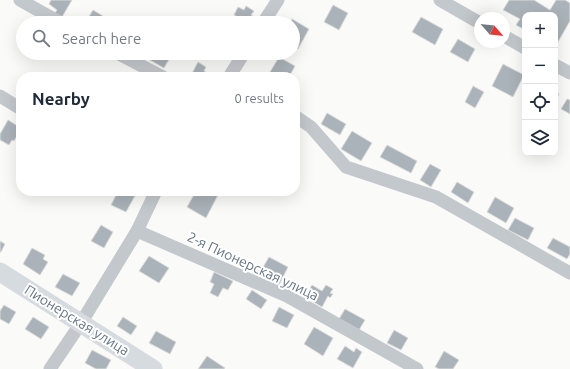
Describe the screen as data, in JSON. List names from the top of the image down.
{
  "streets": {
    "street": ["2-я Пионерская улица", "Пионерская улица"]
  },
  "north": "bottom right",
  "page": {
    "map_buttons": ["+", "−"],
    "search": "Search here",
    "heading": ["Nearby", "0 results"]
  }
}
